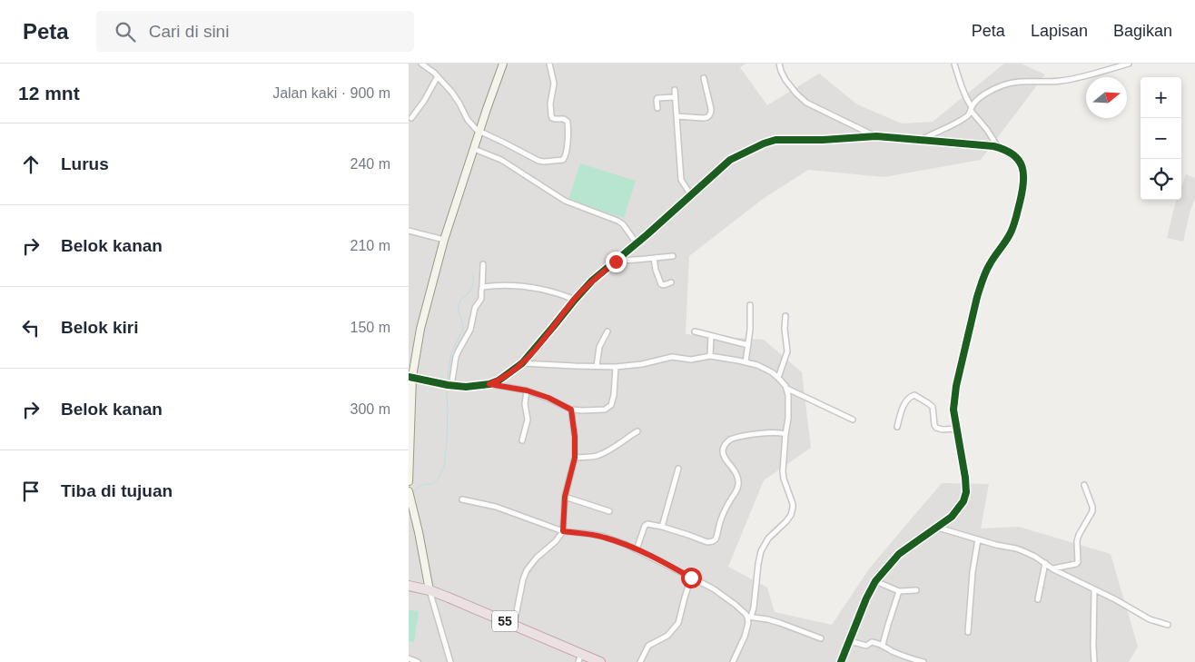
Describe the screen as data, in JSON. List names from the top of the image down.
{
  "streets": {
    "highway": ["55"]
  },
  "north": "right",
  "page": {
    "header": "Peta",
    "search": "Cari di sini",
    "nav": ["Peta", "Lapisan", "Bagikan"],
    "heading": ["12 mnt", "Jalan kaki · 900 m"],
    "map_buttons": ["+", "−"],
    "list": [
      ["Lurus", "240 m"],
      ["Belok kanan", "210 m"],
      ["Belok kiri", "150 m"],
      ["Belok kanan", "300 m"],
      "Tiba di tujuan"
    ]
  }
}
